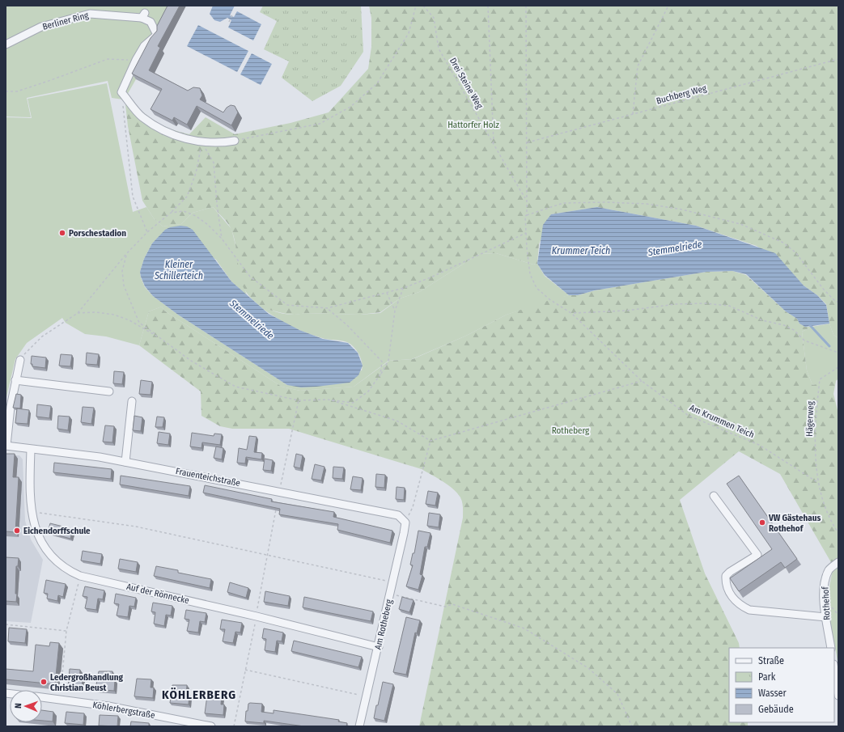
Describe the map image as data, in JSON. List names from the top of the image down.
{
  "streets": {
    "street": [
      "Berliner Ring",
      "Frauenteichstraße",
      "Auf der Rönnecke",
      "Rothehof",
      "Am Rotheberg",
      "Köhlerbergstraße"
    ],
    "path": [
      "Drei Steine Weg",
      "Buchberg Weg",
      "Hägerweg",
      "Am Krummen Teich"
    ]
  },
  "crossings": [
    ["Drei Steine Weg", "Am Krummen Teich"],
    ["Buchberg Weg", "Am Krummen Teich"],
    ["Hägerweg", "Am Krummen Teich"],
    ["Frauenteichstraße", "Auf der Rönnecke"],
    ["Frauenteichstraße", "Am Rotheberg"],
    ["Auf der Rönnecke", "Am Rotheberg"]
  ],
  "districts": ["KÖHLERBERG"],
  "water": ["Stemmelriede", "Krummer Teich", "Kleiner Schillerteich"],
  "parks": ["Hattorfer Holz", "Rotheberg"],
  "places": [
    "Porschestadion",
    "VW Gästehaus Rothehof",
    "Eichendorffschule",
    "Ledergroßhandlung Christian Beust"
  ],
  "legend": [
    "Straße",
    "Park",
    "Wasser",
    "Gebäude"
  ],
  "north": "left"
}
